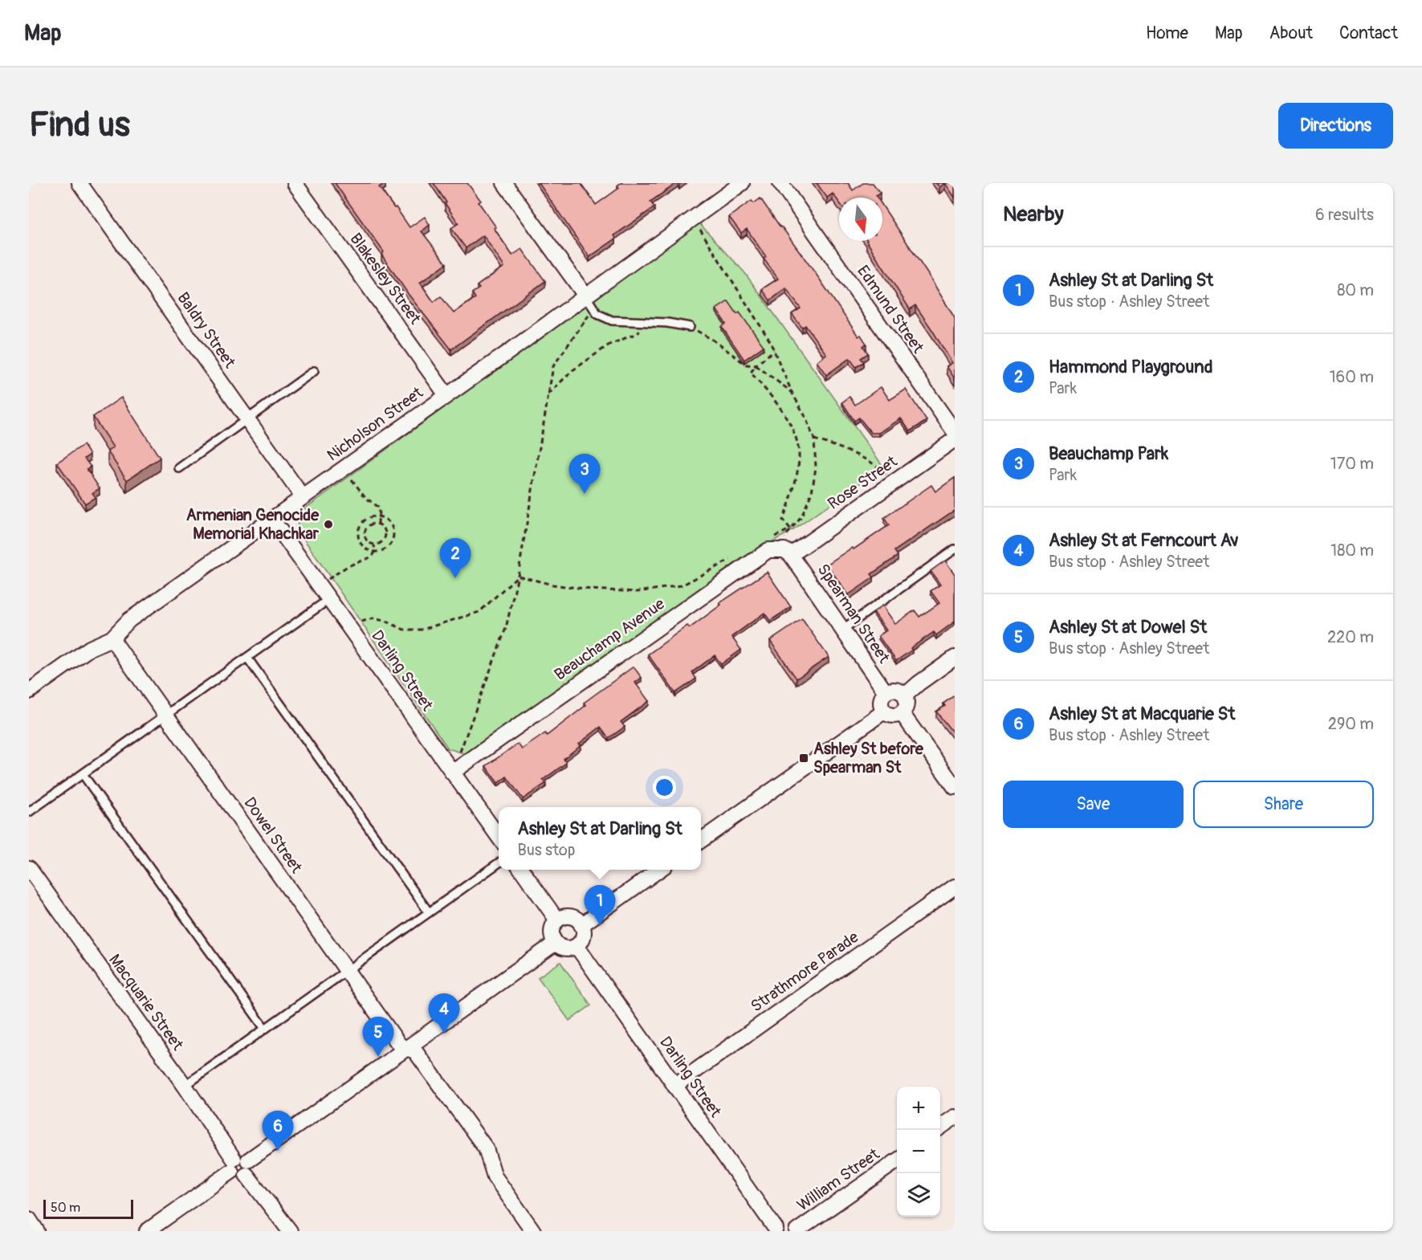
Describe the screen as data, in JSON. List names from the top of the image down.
{
  "streets": {
    "street": [
      "Blakesley Street",
      "Edmund Street",
      "Baldry Street",
      "Nicholson Street",
      "Rose Street",
      "Spearman Street",
      "Beauchamp Avenue",
      "Darling Street",
      "Dowel Street",
      "Strathmore Parade",
      "Macquarie Street",
      "William Street"
    ]
  },
  "crossings": [
    ["Blakesley Street", "Nicholson Street"],
    ["Baldry Street", "Nicholson Street"],
    ["Nicholson Street", "Darling Street"],
    ["Nicholson Street", "Dowel Street"],
    ["Rose Street", "Spearman Street"],
    ["Beauchamp Avenue", "Darling Street"],
    ["Darling Street", "Strathmore Parade"]
  ],
  "places": {
    "other": ["Armenian Genocide Memorial Khachkar"],
    "transit": ["Ashley St before Spearman St"]
  },
  "scale_bar": "50 m",
  "north": "bottom",
  "page": {
    "header": "Map",
    "nav": [
      "Home",
      "Map",
      "About",
      "Contact"
    ],
    "buttons": [
      "Directions",
      ["Save", "Share"]
    ],
    "title": "Find us",
    "heading": ["Nearby", "6 results"],
    "list": [
      {
        "mark": "1",
        "name": "Ashley St at Darling St",
        "note": "Bus stop · Ashley Street",
        "value": "80 m"
      },
      {
        "mark": "2",
        "name": "Hammond Playground",
        "note": "Park",
        "value": "160 m"
      },
      {
        "mark": "3",
        "name": "Beauchamp Park",
        "note": "Park",
        "value": "170 m"
      },
      {
        "mark": "4",
        "name": "Ashley St at Ferncourt Av",
        "note": "Bus stop · Ashley Street",
        "value": "180 m"
      },
      {
        "mark": "5",
        "name": "Ashley St at Dowel St",
        "note": "Bus stop · Ashley Street",
        "value": "220 m"
      },
      {
        "mark": "6",
        "name": "Ashley St at Macquarie St",
        "note": "Bus stop · Ashley Street",
        "value": "290 m"
      }
    ],
    "pins": [
      "3",
      "2",
      "1",
      "4",
      "5",
      "6"
    ],
    "popup": ["Ashley St at Darling St", "Bus stop"],
    "map_buttons": ["+", "−"],
    "scale": "50 m"
  }
}
